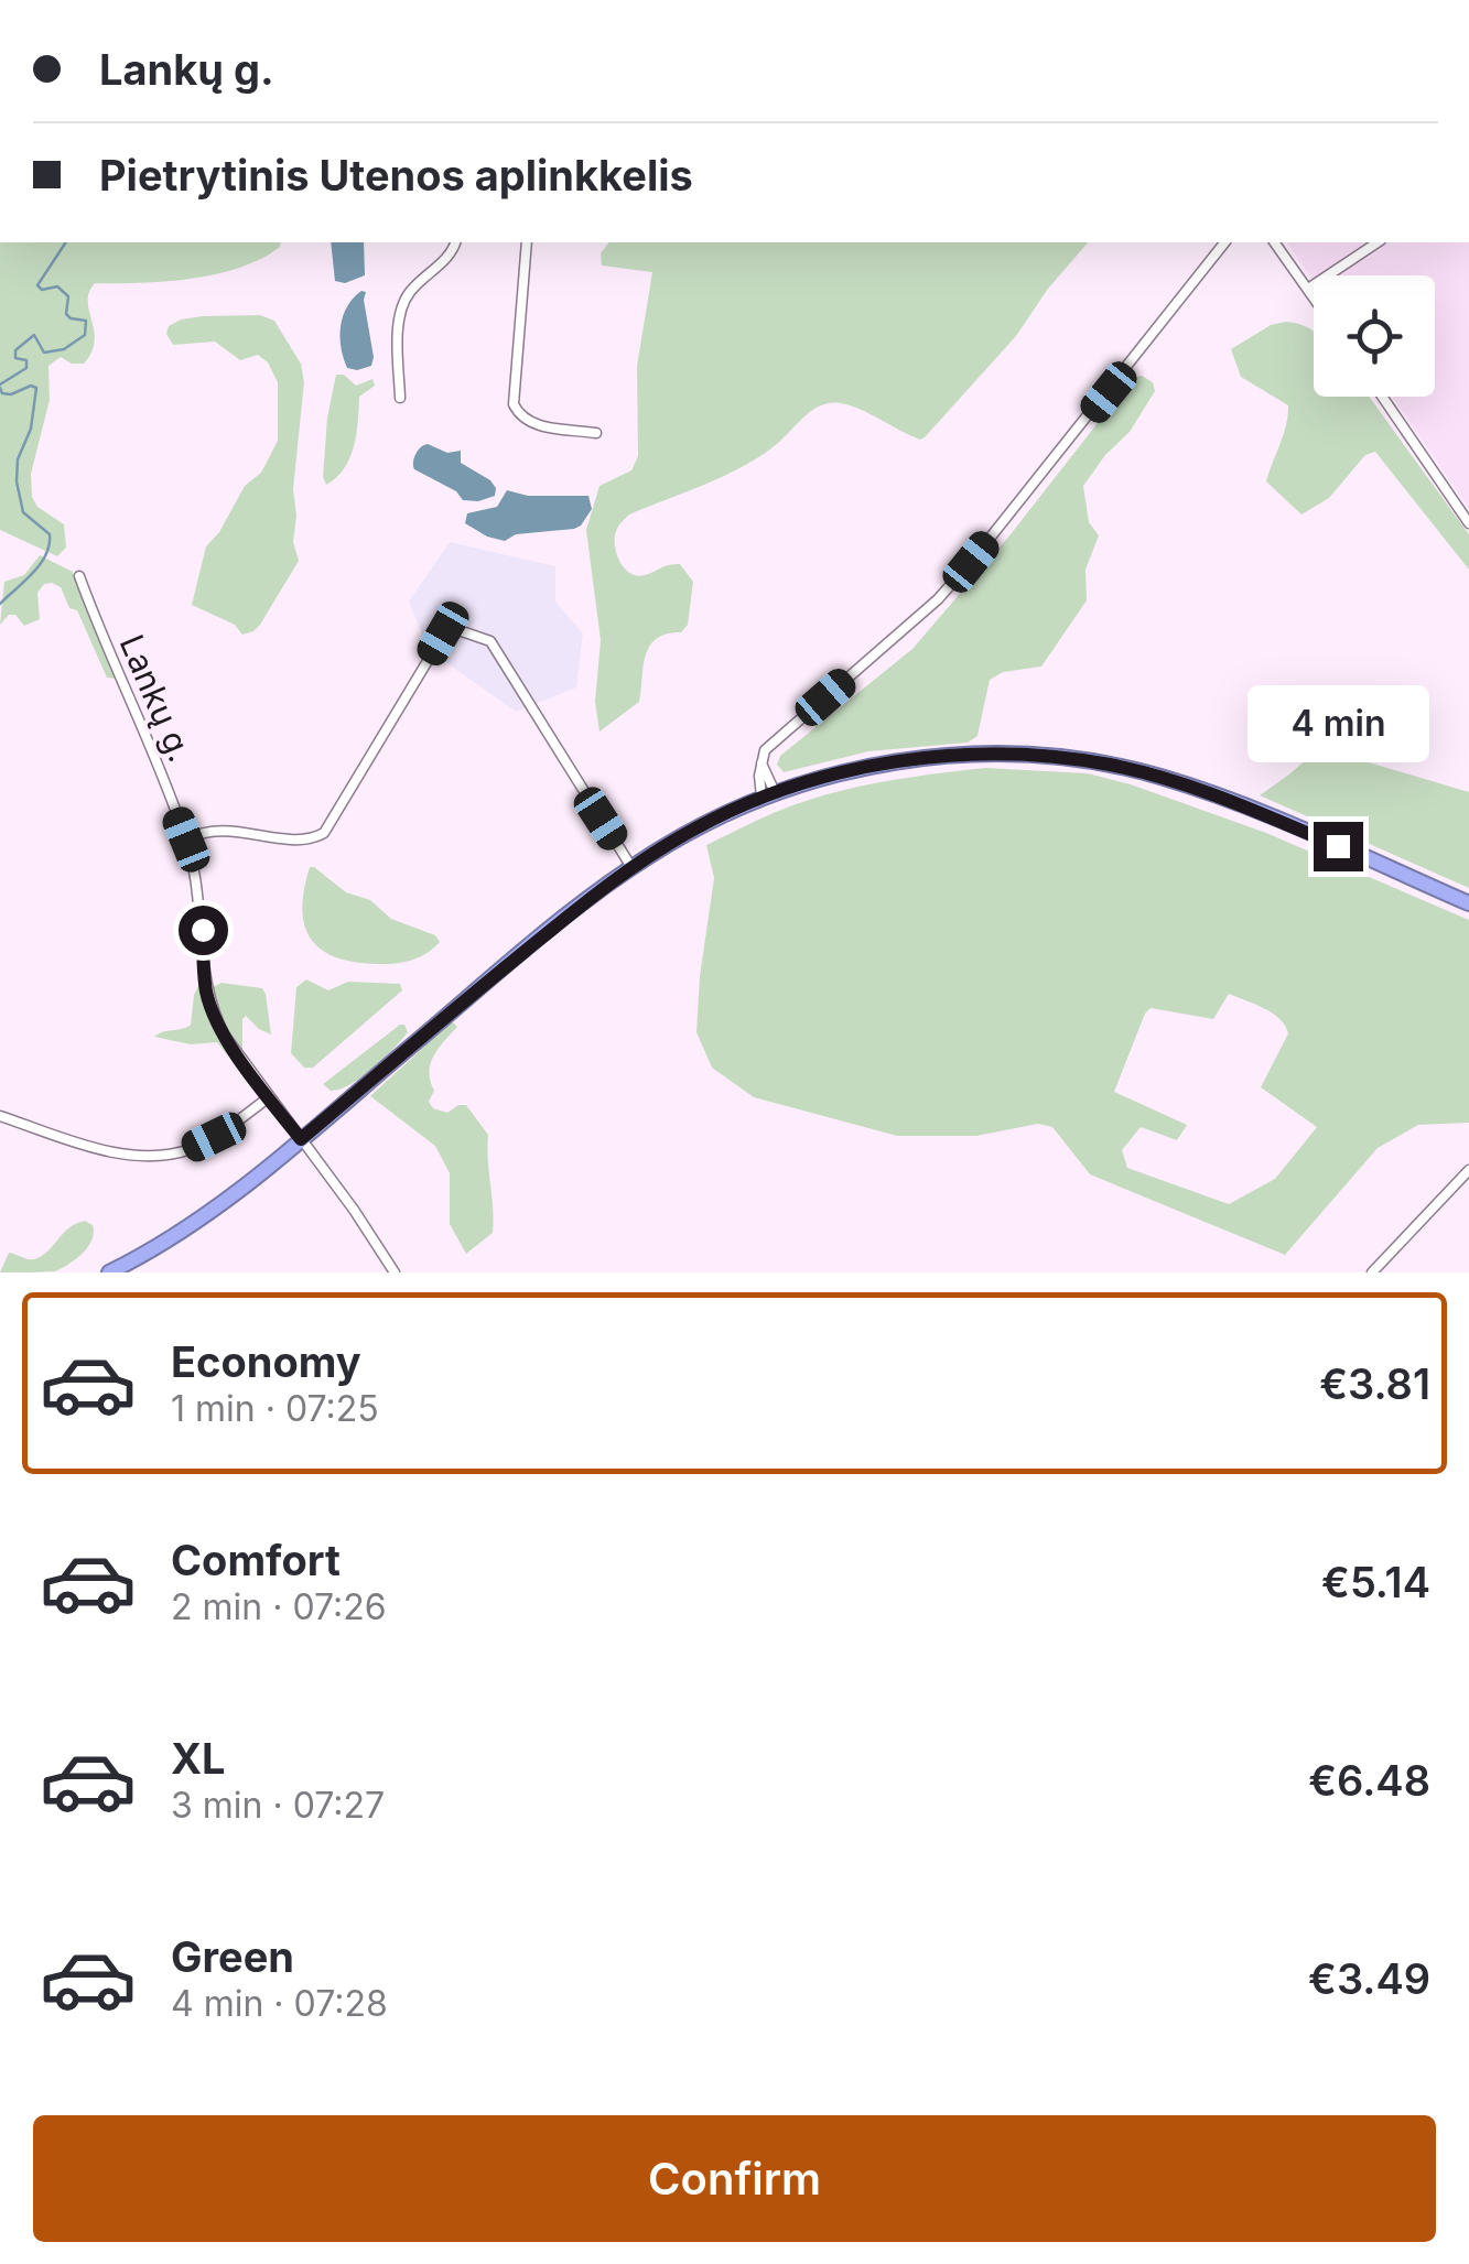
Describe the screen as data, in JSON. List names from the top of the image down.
{
  "streets": {
    "street": ["Lankų g."]
  },
  "page": {
    "banner": ["Lankų g.", "Pietrytinis Utenos aplinkkelis"],
    "bubble": "4 min",
    "list": [
      {
        "name": "Economy",
        "note": "1 min · 07:25",
        "value": "€3.81"
      },
      {
        "name": "Comfort",
        "note": "2 min · 07:26",
        "value": "€5.14"
      },
      {
        "name": "XL",
        "note": "3 min · 07:27",
        "value": "€6.48"
      },
      {
        "name": "Green",
        "note": "4 min · 07:28",
        "value": "€3.49"
      }
    ],
    "buttons": "Confirm"
  }
}
